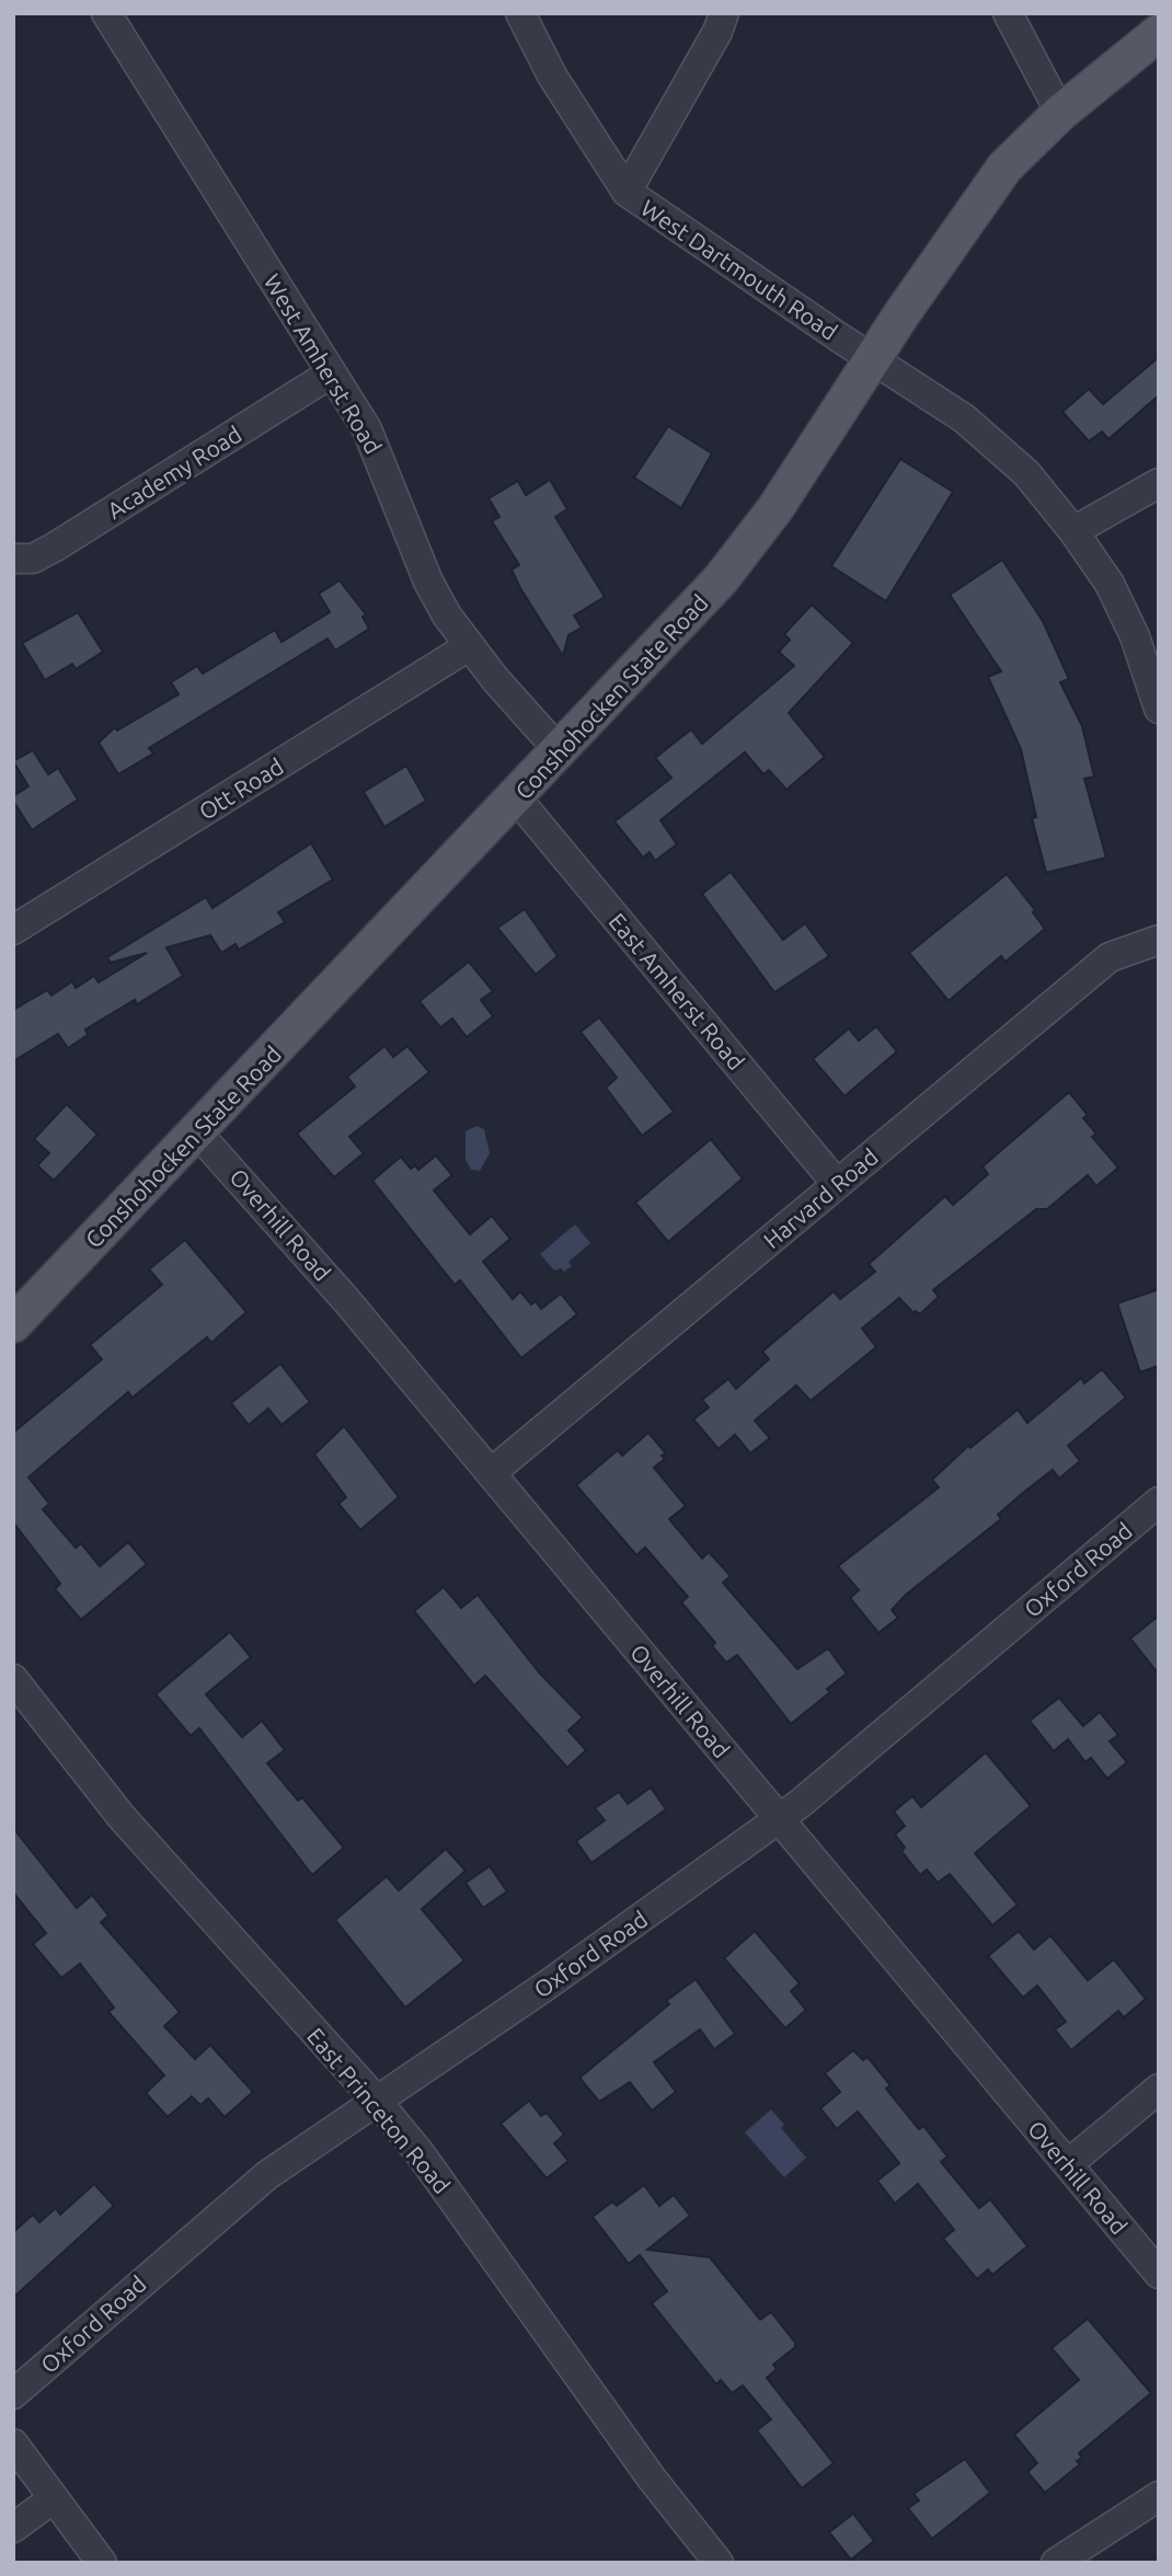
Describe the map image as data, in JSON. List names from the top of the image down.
{
  "streets": {
    "main road": ["Conshohocken State Road"],
    "street": [
      "West Dartmouth Road",
      "West Amherst Road",
      "Academy Road",
      "Ott Road",
      "East Amherst Road",
      "Harvard Road",
      "Overhill Road",
      "Oxford Road",
      "East Princeton Road"
    ]
  },
  "crossings": [
    ["West Dartmouth Road", "Conshohocken State Road"],
    ["West Amherst Road", "Academy Road"],
    ["West Amherst Road", "Conshohocken State Road"],
    ["West Amherst Road", "Ott Road"],
    ["Conshohocken State Road", "East Amherst Road"],
    ["Conshohocken State Road", "Overhill Road"],
    ["East Amherst Road", "Harvard Road"],
    ["Harvard Road", "Overhill Road"],
    ["Overhill Road", "Oxford Road"],
    ["Oxford Road", "East Princeton Road"]
  ]
}
